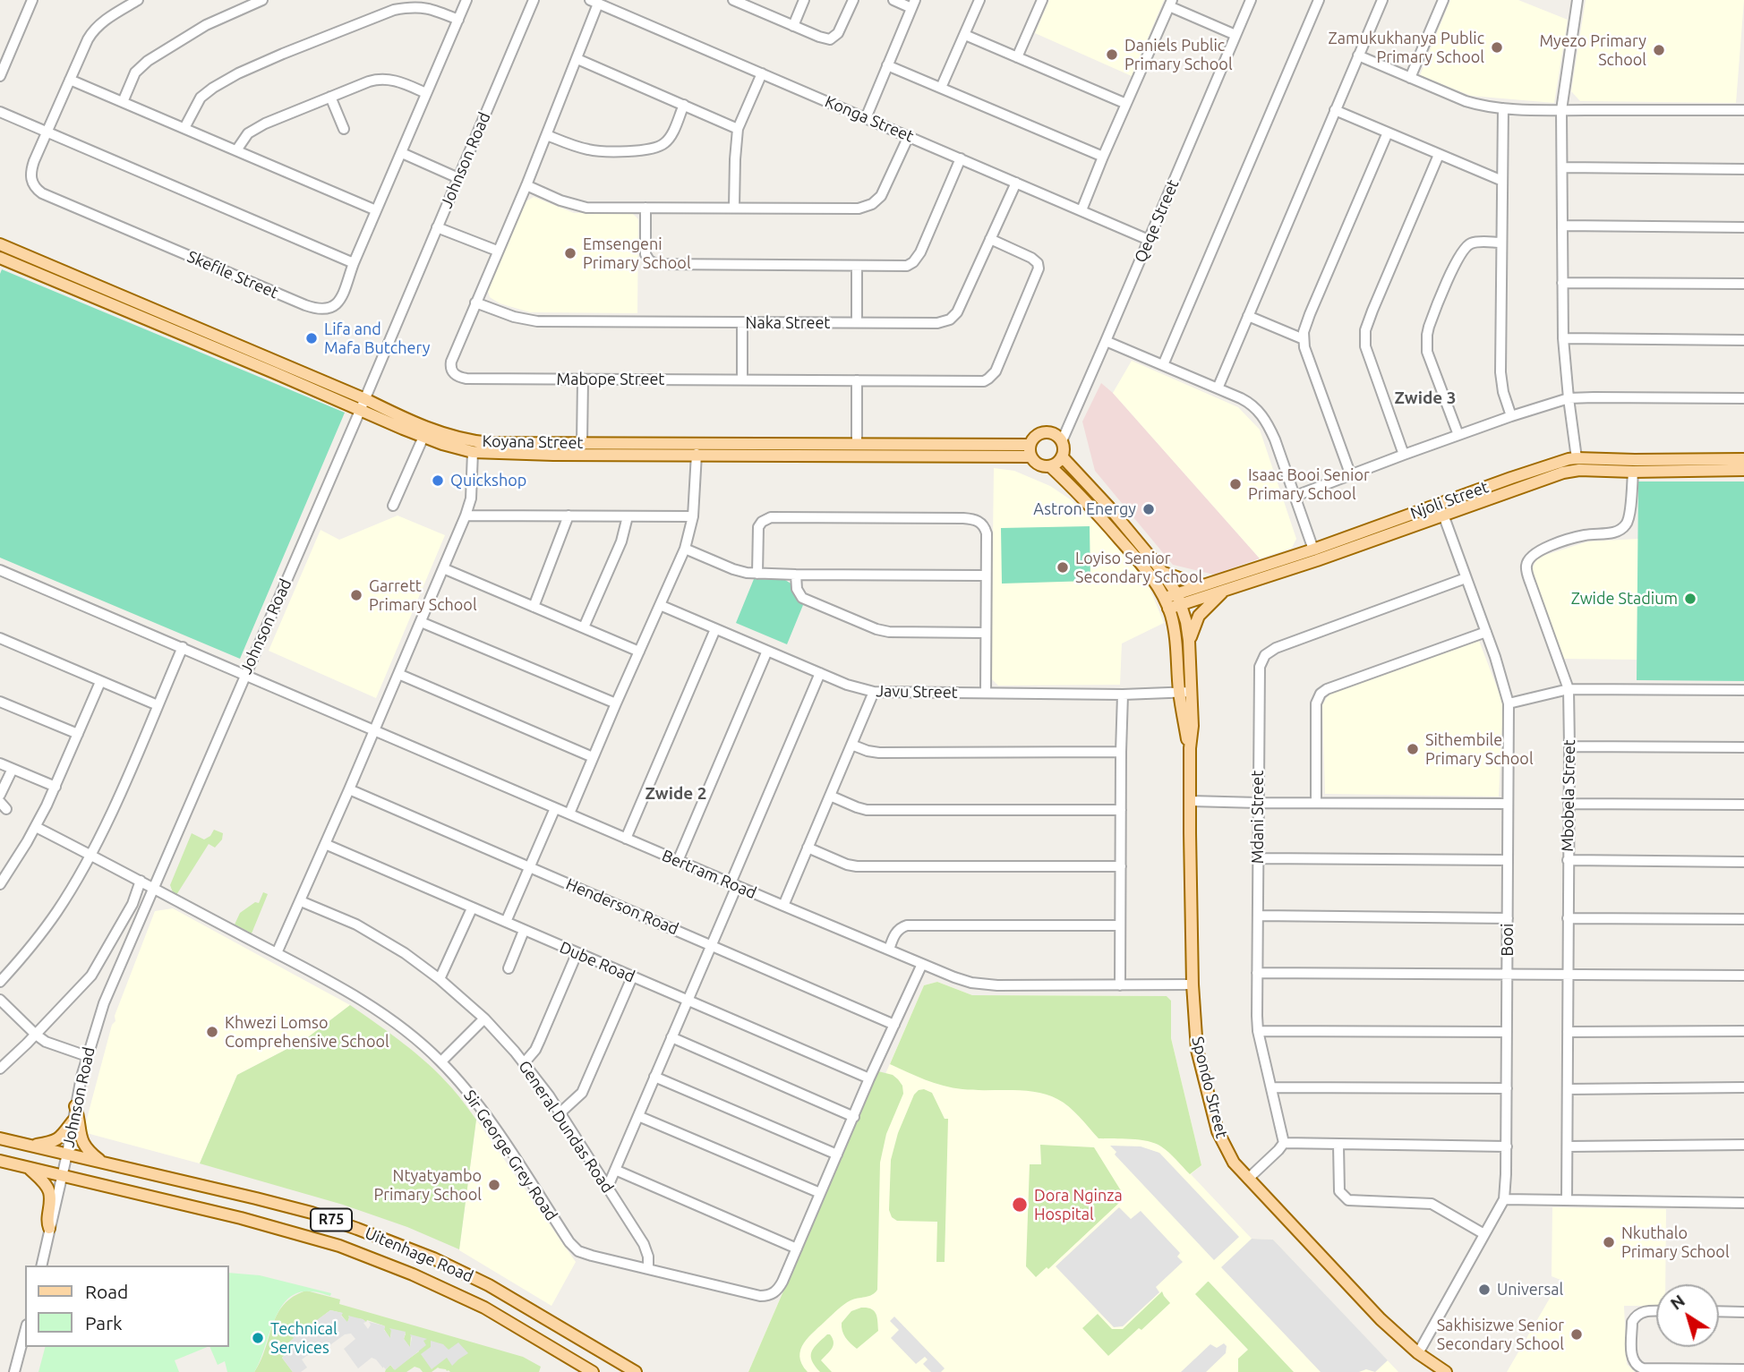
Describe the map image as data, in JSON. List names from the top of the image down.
{
  "streets": {
    "main road": [
      "Koyana Street",
      "Njoli Street",
      "Spondo Street",
      "R75",
      "Uitenhage Road"
    ],
    "street": [
      "Konga Street",
      "Johnson Road",
      "Qeqe Street",
      "Skefile Street",
      "Naka Street",
      "Mabope Street",
      "Javu Street",
      "Mbobela Street",
      "Mdani Street",
      "Bertram Road",
      "Henderson Road",
      "Booi",
      "Dube Road",
      "General Dundas Road",
      "Sir George Grey Road"
    ]
  },
  "crossings": [
    ["Konga Street", "Qeqe Street"],
    ["Konga Street", "Naka Street"],
    ["Konga Street", "Mabope Street"],
    ["Johnson Road", "Koyana Street"],
    ["Johnson Road", "Bertram Road"],
    ["Johnson Road", "Sir George Grey Road"],
    ["Johnson Road", "Uitenhage Road"],
    ["Qeqe Street", "Koyana Street"],
    ["Qeqe Street", "Spondo Street"],
    ["Naka Street", "Mabope Street"],
    ["Koyana Street", "Spondo Street"],
    ["Njoli Street", "Mbobela Street"],
    ["Njoli Street", "Booi"],
    ["Njoli Street", "Spondo Street"],
    ["Javu Street", "Spondo Street"],
    ["Mdani Street", "Booi"],
    ["Bertram Road", "Spondo Street"],
    ["Booi", "Spondo Street"],
    ["General Dundas Road", "Sir George Grey Road"]
  ],
  "districts": ["Zwide 3", "Zwide 2"],
  "places": [
    "Zamukukhanya Public Primary School",
    "Myezo Primary School",
    "Daniels Public Primary School",
    "Emsengeni Primary School",
    "Lifa and Mafa Butchery",
    "Quickshop",
    "Isaac Booi Senior Primary School",
    "Astron Energy",
    "Loyiso Senior Secondary School",
    "Garrett Primary School",
    "Zwide Stadium",
    "Sithembile Primary School",
    "Khwezi Lomso Comprehensive School",
    "Ntyatyambo Primary School",
    "Dora Nginza Hospital",
    "Nkuthalo Primary School",
    "Universal",
    "Sakhisizwe Senior Secondary School",
    "Technical Services"
  ],
  "legend": ["Road", "Park"],
  "north": "top left"
}
